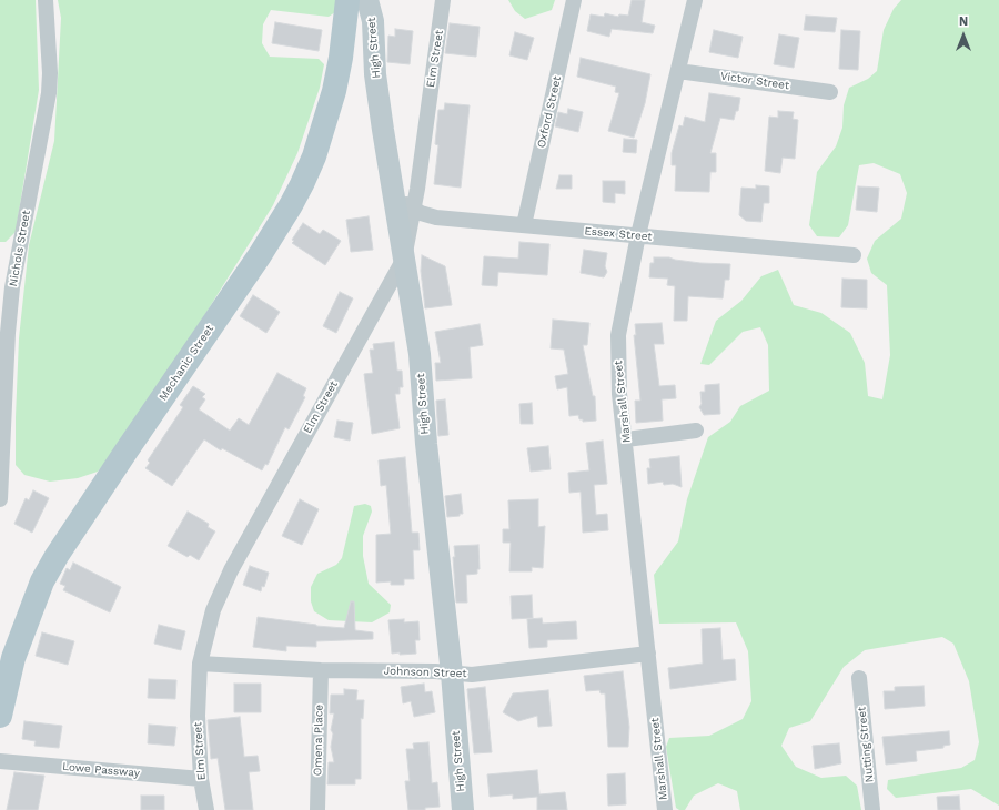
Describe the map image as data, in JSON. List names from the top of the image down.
{
  "streets": {
    "main road": ["High Street", "Mechanic Street"],
    "street": [
      "Elm Street",
      "Victor Street",
      "Oxford Street",
      "Essex Street",
      "Nichols Street",
      "Marshall Street",
      "Johnson Street",
      "Omena Place",
      "Nutting Street",
      "Lowe Passway"
    ]
  },
  "crossings": [
    ["High Street", "Elm Street"],
    ["High Street", "Johnson Street"],
    ["Elm Street", "Essex Street"],
    ["Elm Street", "Johnson Street"],
    ["Elm Street", "Lowe Passway"],
    ["Victor Street", "Marshall Street"],
    ["Oxford Street", "Essex Street"],
    ["Essex Street", "Marshall Street"],
    ["Marshall Street", "Johnson Street"],
    ["Johnson Street", "Omena Place"]
  ],
  "north": "top"
}
